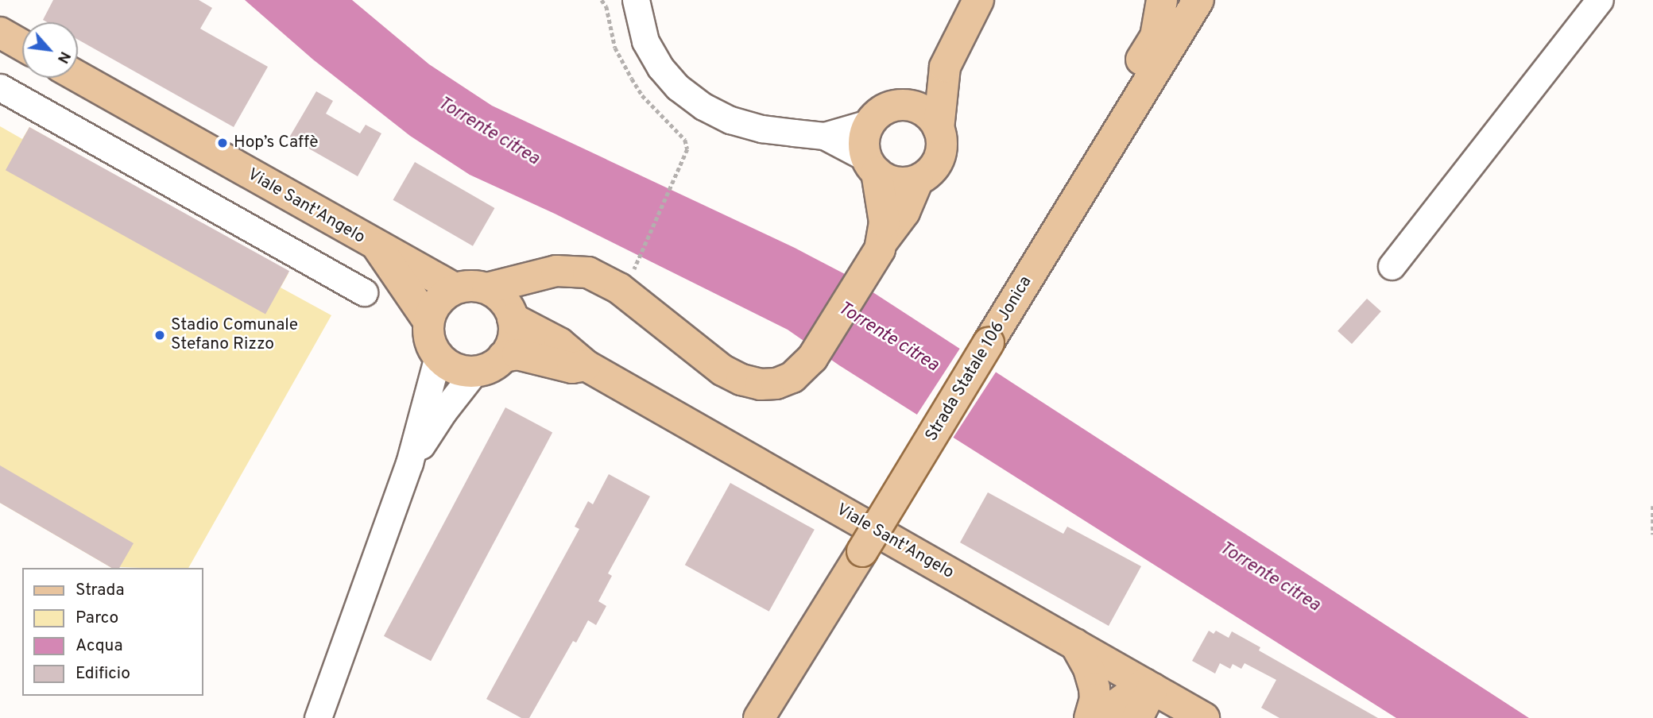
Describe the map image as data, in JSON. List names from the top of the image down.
{
  "streets": {
    "main road": ["Viale Sant'Angelo", "Strada Statale 106 Jonica"]
  },
  "water": ["Torrente citrea"],
  "places": ["Hop’s Caffè", "Stadio Comunale Stefano Rizzo"],
  "legend": [
    "Strada",
    "Parco",
    "Acqua",
    "Edificio"
  ],
  "north": "bottom right"
}
